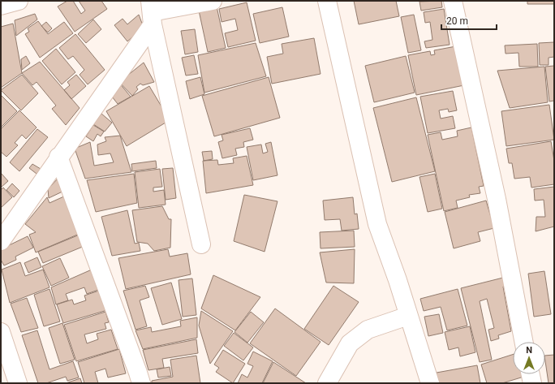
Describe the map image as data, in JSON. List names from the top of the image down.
{
  "scale_bar": "20 m",
  "north": "top"
}
